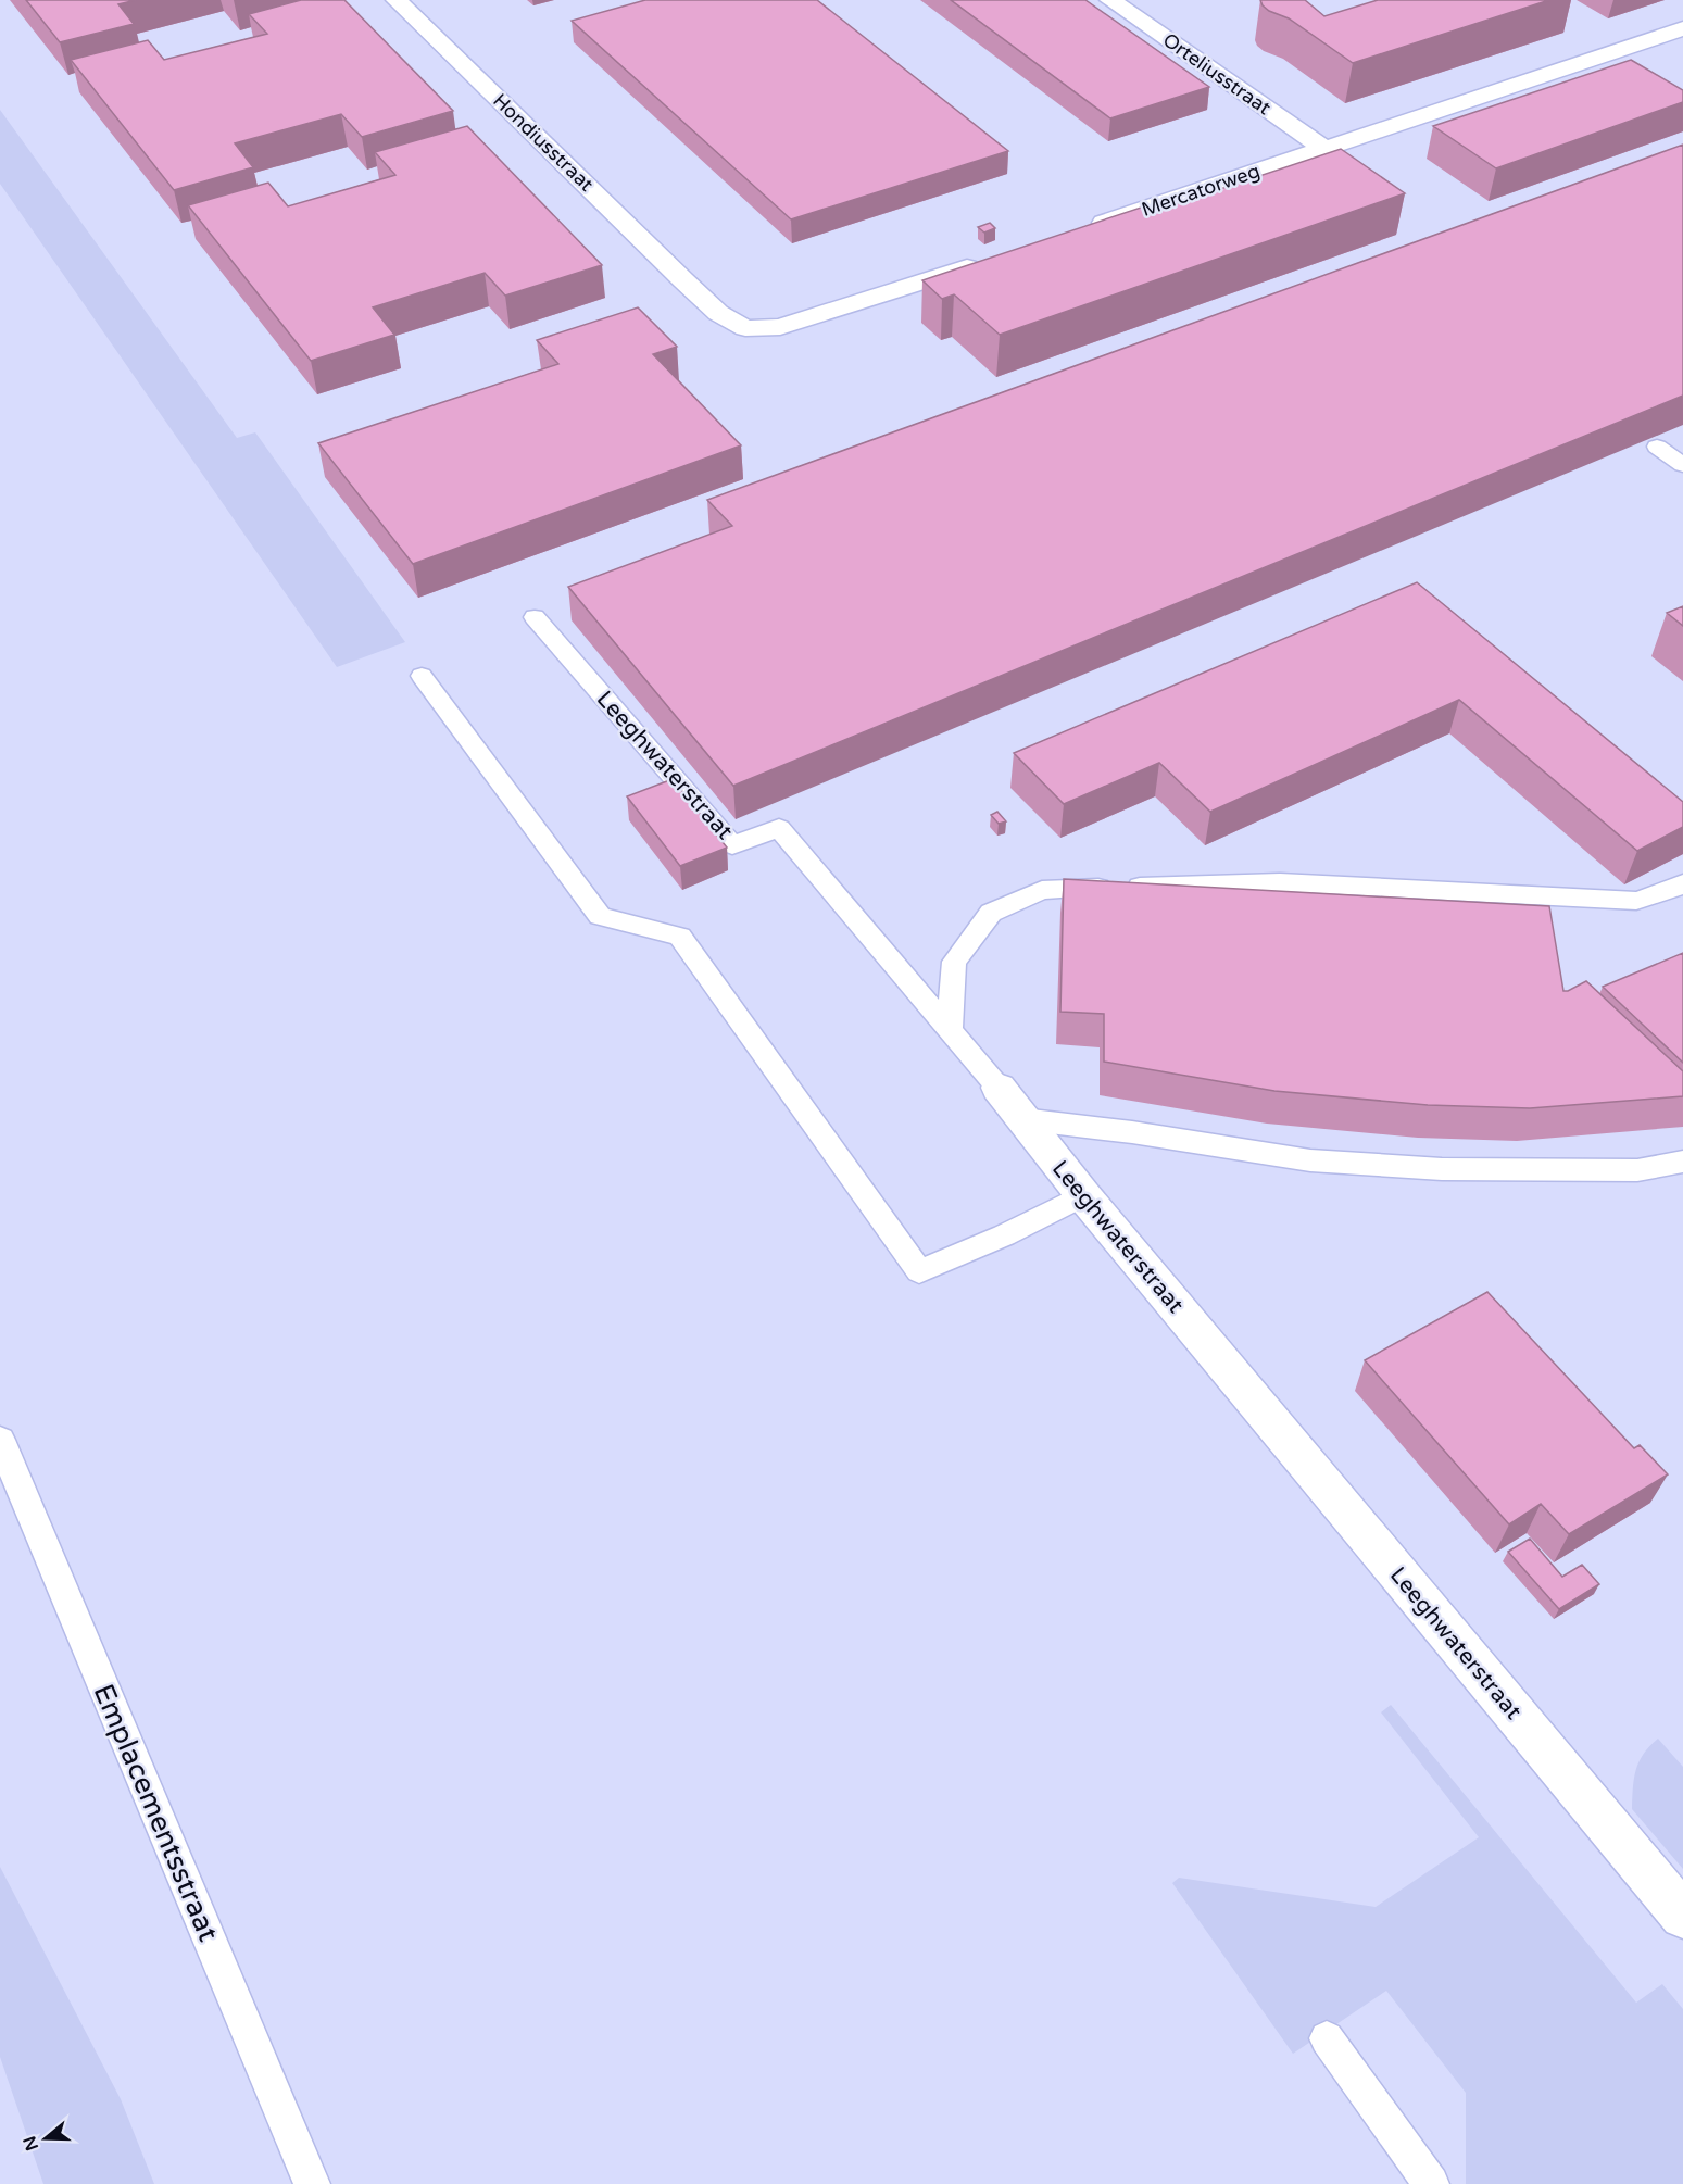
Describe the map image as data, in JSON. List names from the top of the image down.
{
  "streets": {
    "street": [
      "Orteliusstraat",
      "Hondiusstraat",
      "Mercatorweg",
      "Leeghwaterstraat"
    ],
    "lane": ["Emplacementsstraat"]
  },
  "crossings": [
    ["Orteliusstraat", "Mercatorweg"]
  ],
  "north": "left"
}
